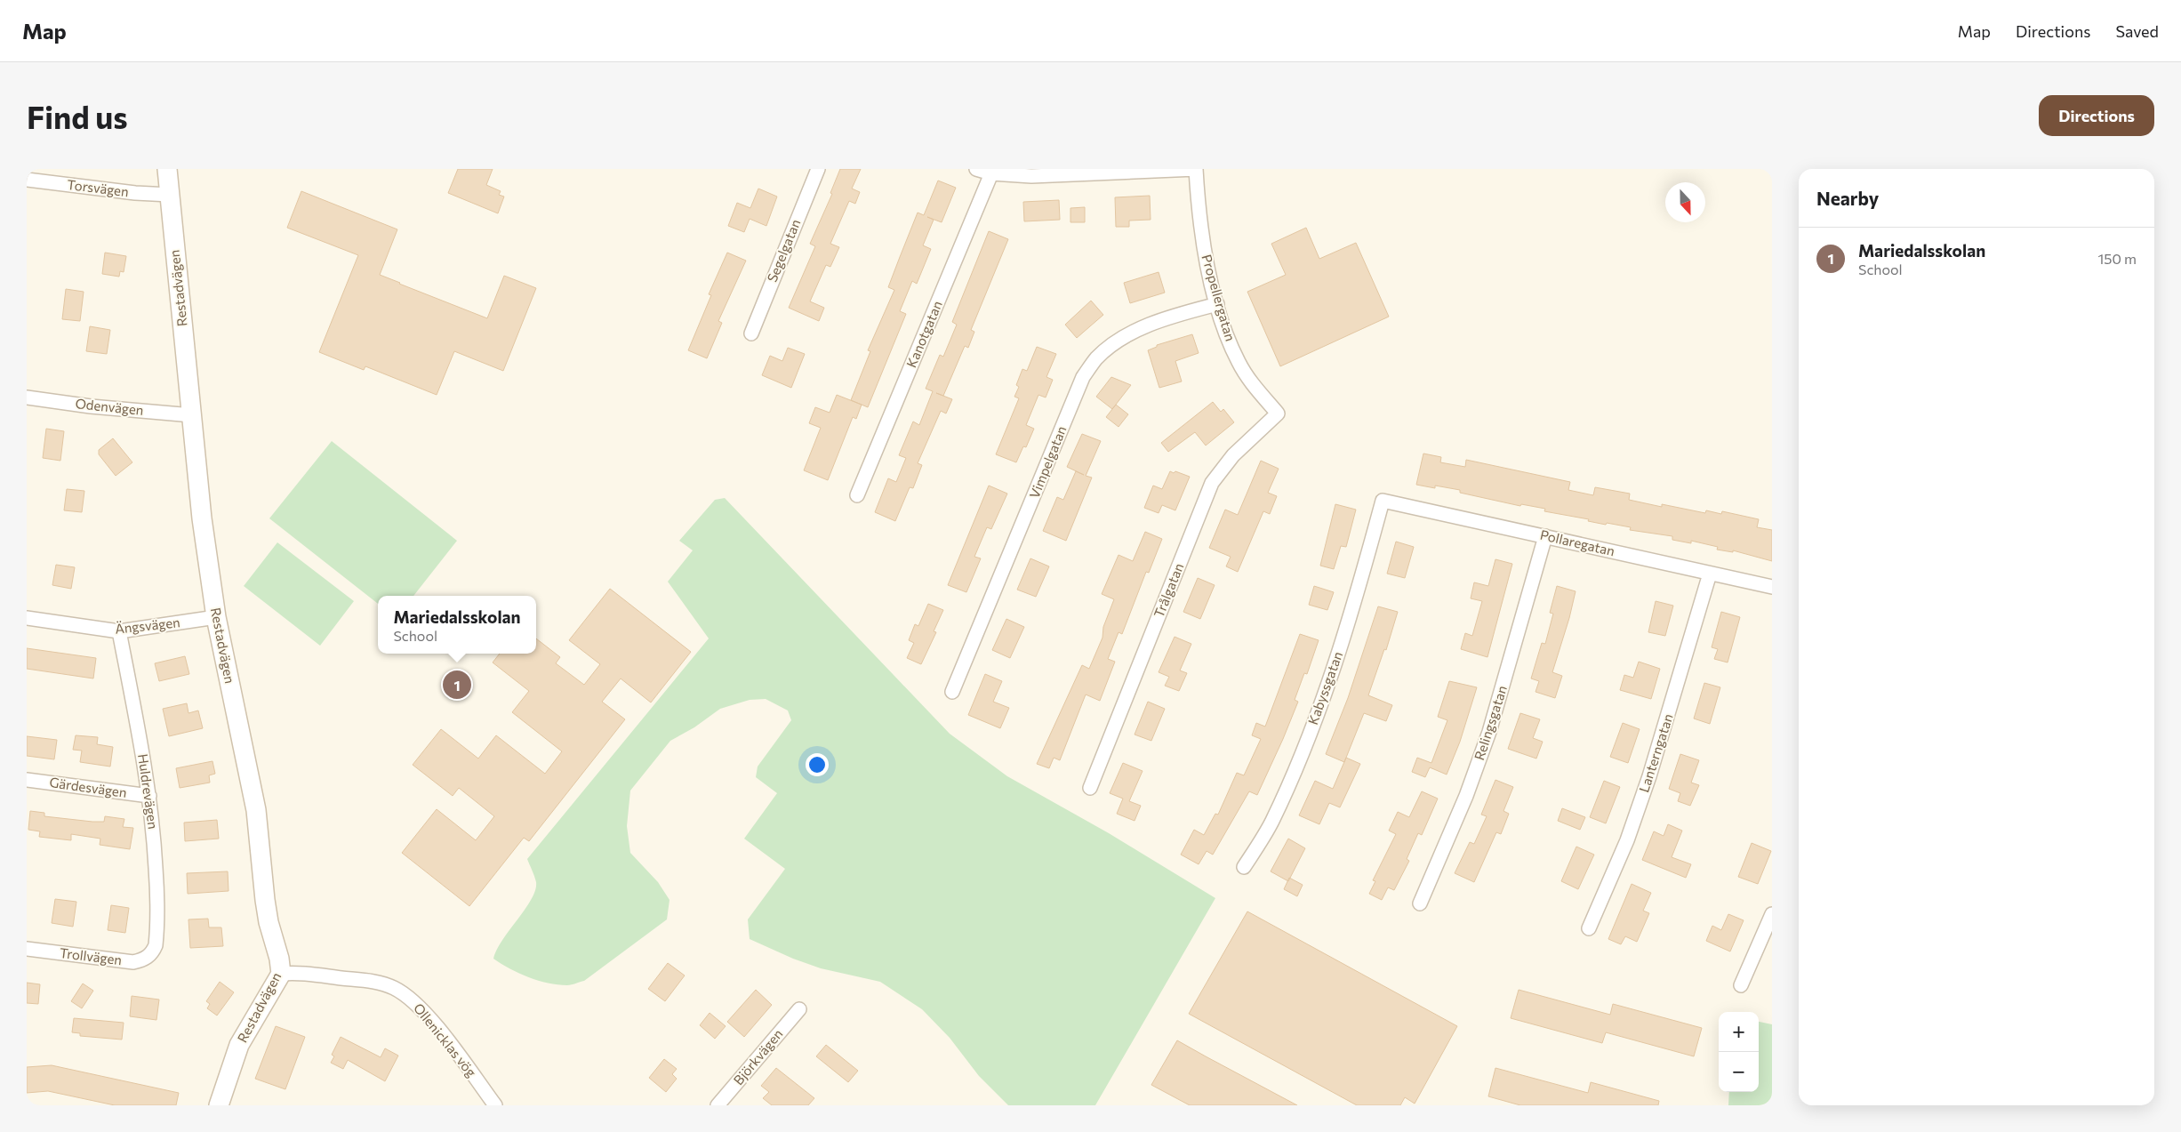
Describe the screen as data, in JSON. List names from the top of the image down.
{
  "streets": {
    "street": [
      "Torsvägen",
      "Segelgatan",
      "Restadvägen",
      "Propellergatan",
      "Kanotgatan",
      "Odenvägen",
      "Vimpelgatan",
      "Pollaregatan",
      "Trålgatan",
      "Ängsvägen",
      "Kabyssgatan",
      "Relingsgatan",
      "Lanterngatan",
      "Gärdesvägen",
      "Huldrevägen",
      "Trollvägen",
      "Ollenicklas vög",
      "Björkvägen"
    ]
  },
  "crossings": [
    ["Torsvägen", "Restadvägen"],
    ["Restadvägen", "Odenvägen"],
    ["Restadvägen", "Ängsvägen"],
    ["Restadvägen", "Ollenicklas vög"],
    ["Propellergatan", "Vimpelgatan"],
    ["Propellergatan", "Trålgatan"],
    ["Pollaregatan", "Kabyssgatan"],
    ["Pollaregatan", "Relingsgatan"],
    ["Pollaregatan", "Lanterngatan"],
    ["Ängsvägen", "Huldrevägen"],
    ["Gärdesvägen", "Huldrevägen"],
    ["Huldrevägen", "Trollvägen"]
  ],
  "north": "bottom",
  "page": {
    "header": "Map",
    "nav": ["Map", "Directions", "Saved"],
    "buttons": "Directions",
    "title": "Find us",
    "heading": "Nearby",
    "list": [
      {
        "mark": "1",
        "name": "Mariedalsskolan",
        "note": "School",
        "value": "150 m"
      }
    ],
    "popup": ["Mariedalsskolan", "School"],
    "pins": "1",
    "map_buttons": ["+", "−"]
  }
}
